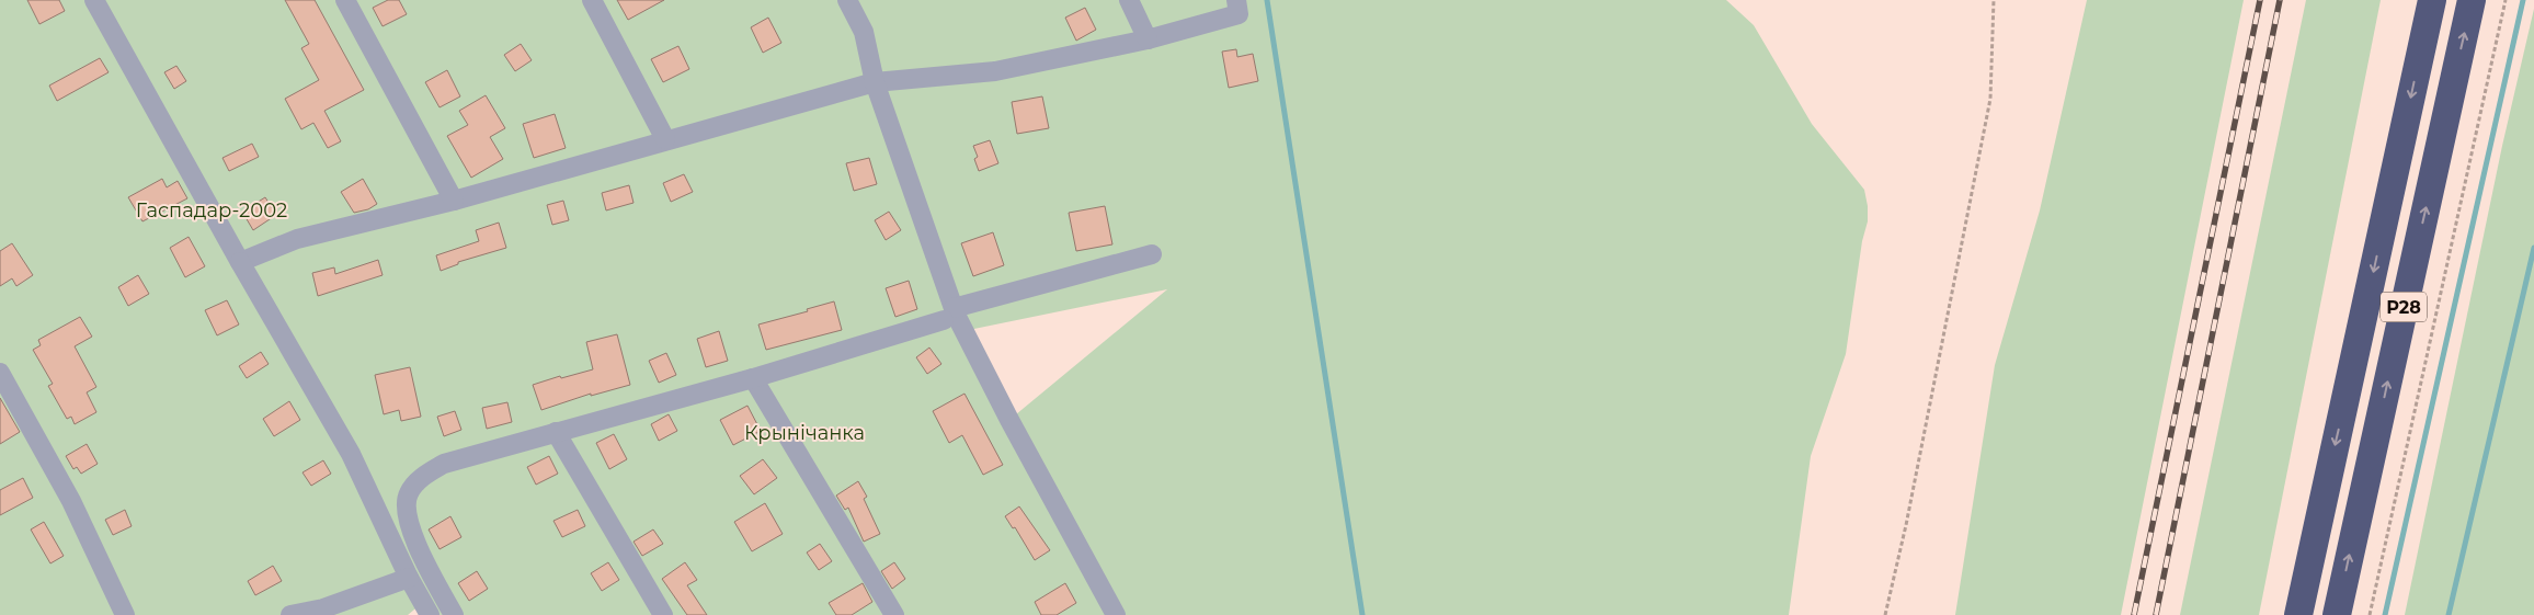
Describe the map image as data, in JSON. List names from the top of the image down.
{
  "streets": {
    "highway": ["Р28"]
  },
  "parks": ["Гаспадар-2002", "Крынічанка"]
}
